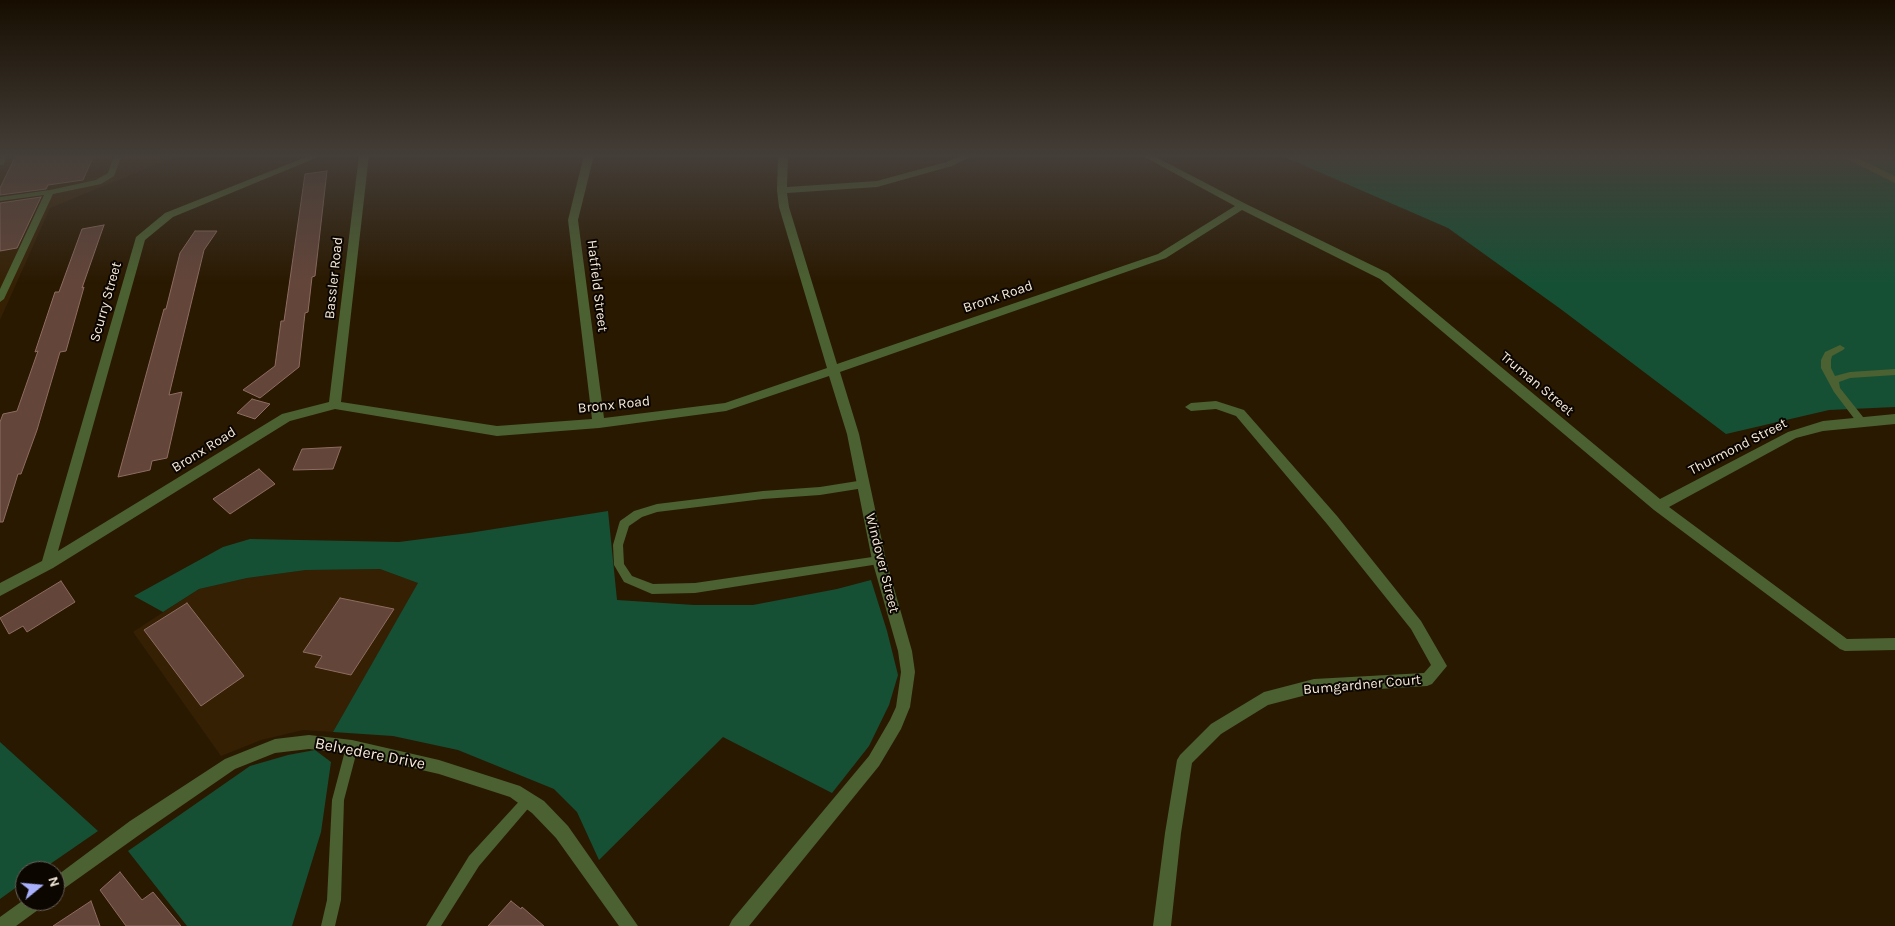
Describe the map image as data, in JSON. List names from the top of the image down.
{
  "streets": {
    "street": [
      "Bassler Road",
      "Hatfield Street",
      "Bronx Road",
      "Scurry Street",
      "Truman Street",
      "Thurmond Street",
      "Windover Street",
      "Bumgardner Court",
      "Belvedere Drive"
    ]
  },
  "crossings": [
    ["Bassler Road", "Bronx Road"],
    ["Hatfield Street", "Bronx Road"],
    ["Bronx Road", "Scurry Street"],
    ["Bronx Road", "Truman Street"],
    ["Bronx Road", "Windover Street"],
    ["Truman Street", "Thurmond Street"]
  ],
  "north": "right"
}
